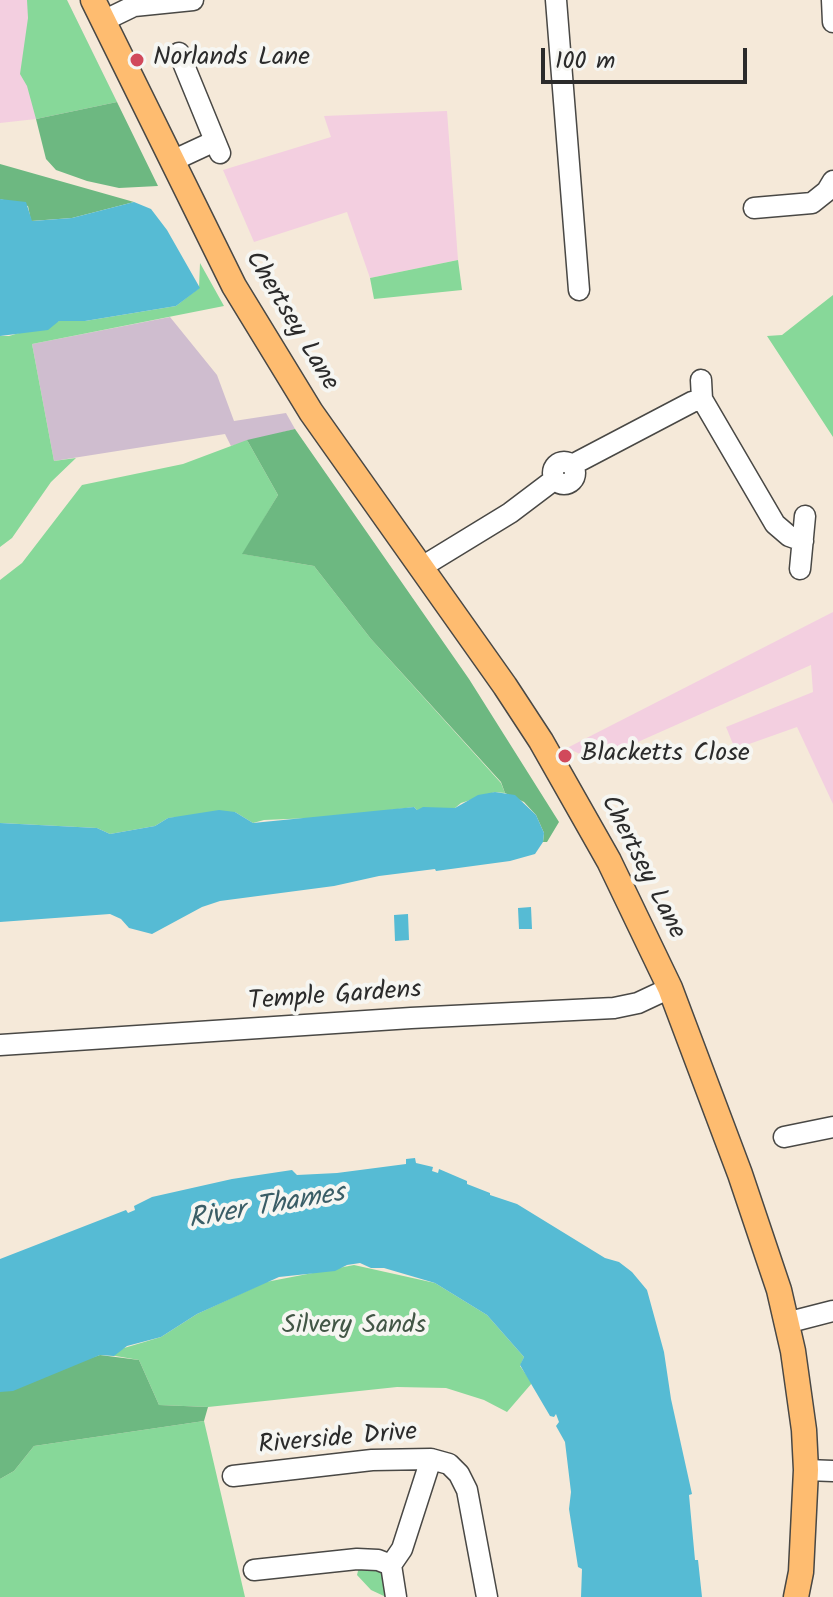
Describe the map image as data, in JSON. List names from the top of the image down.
{
  "streets": {
    "main road": ["Chertsey Lane"],
    "street": ["Temple Gardens", "Riverside Drive"]
  },
  "crossings": [
    ["Chertsey Lane", "Temple Gardens"]
  ],
  "water": ["River Thames"],
  "parks": ["Silvery Sands"],
  "places": ["Norlands Lane", "Blacketts Close"],
  "scale_bar": "100 m"
}
